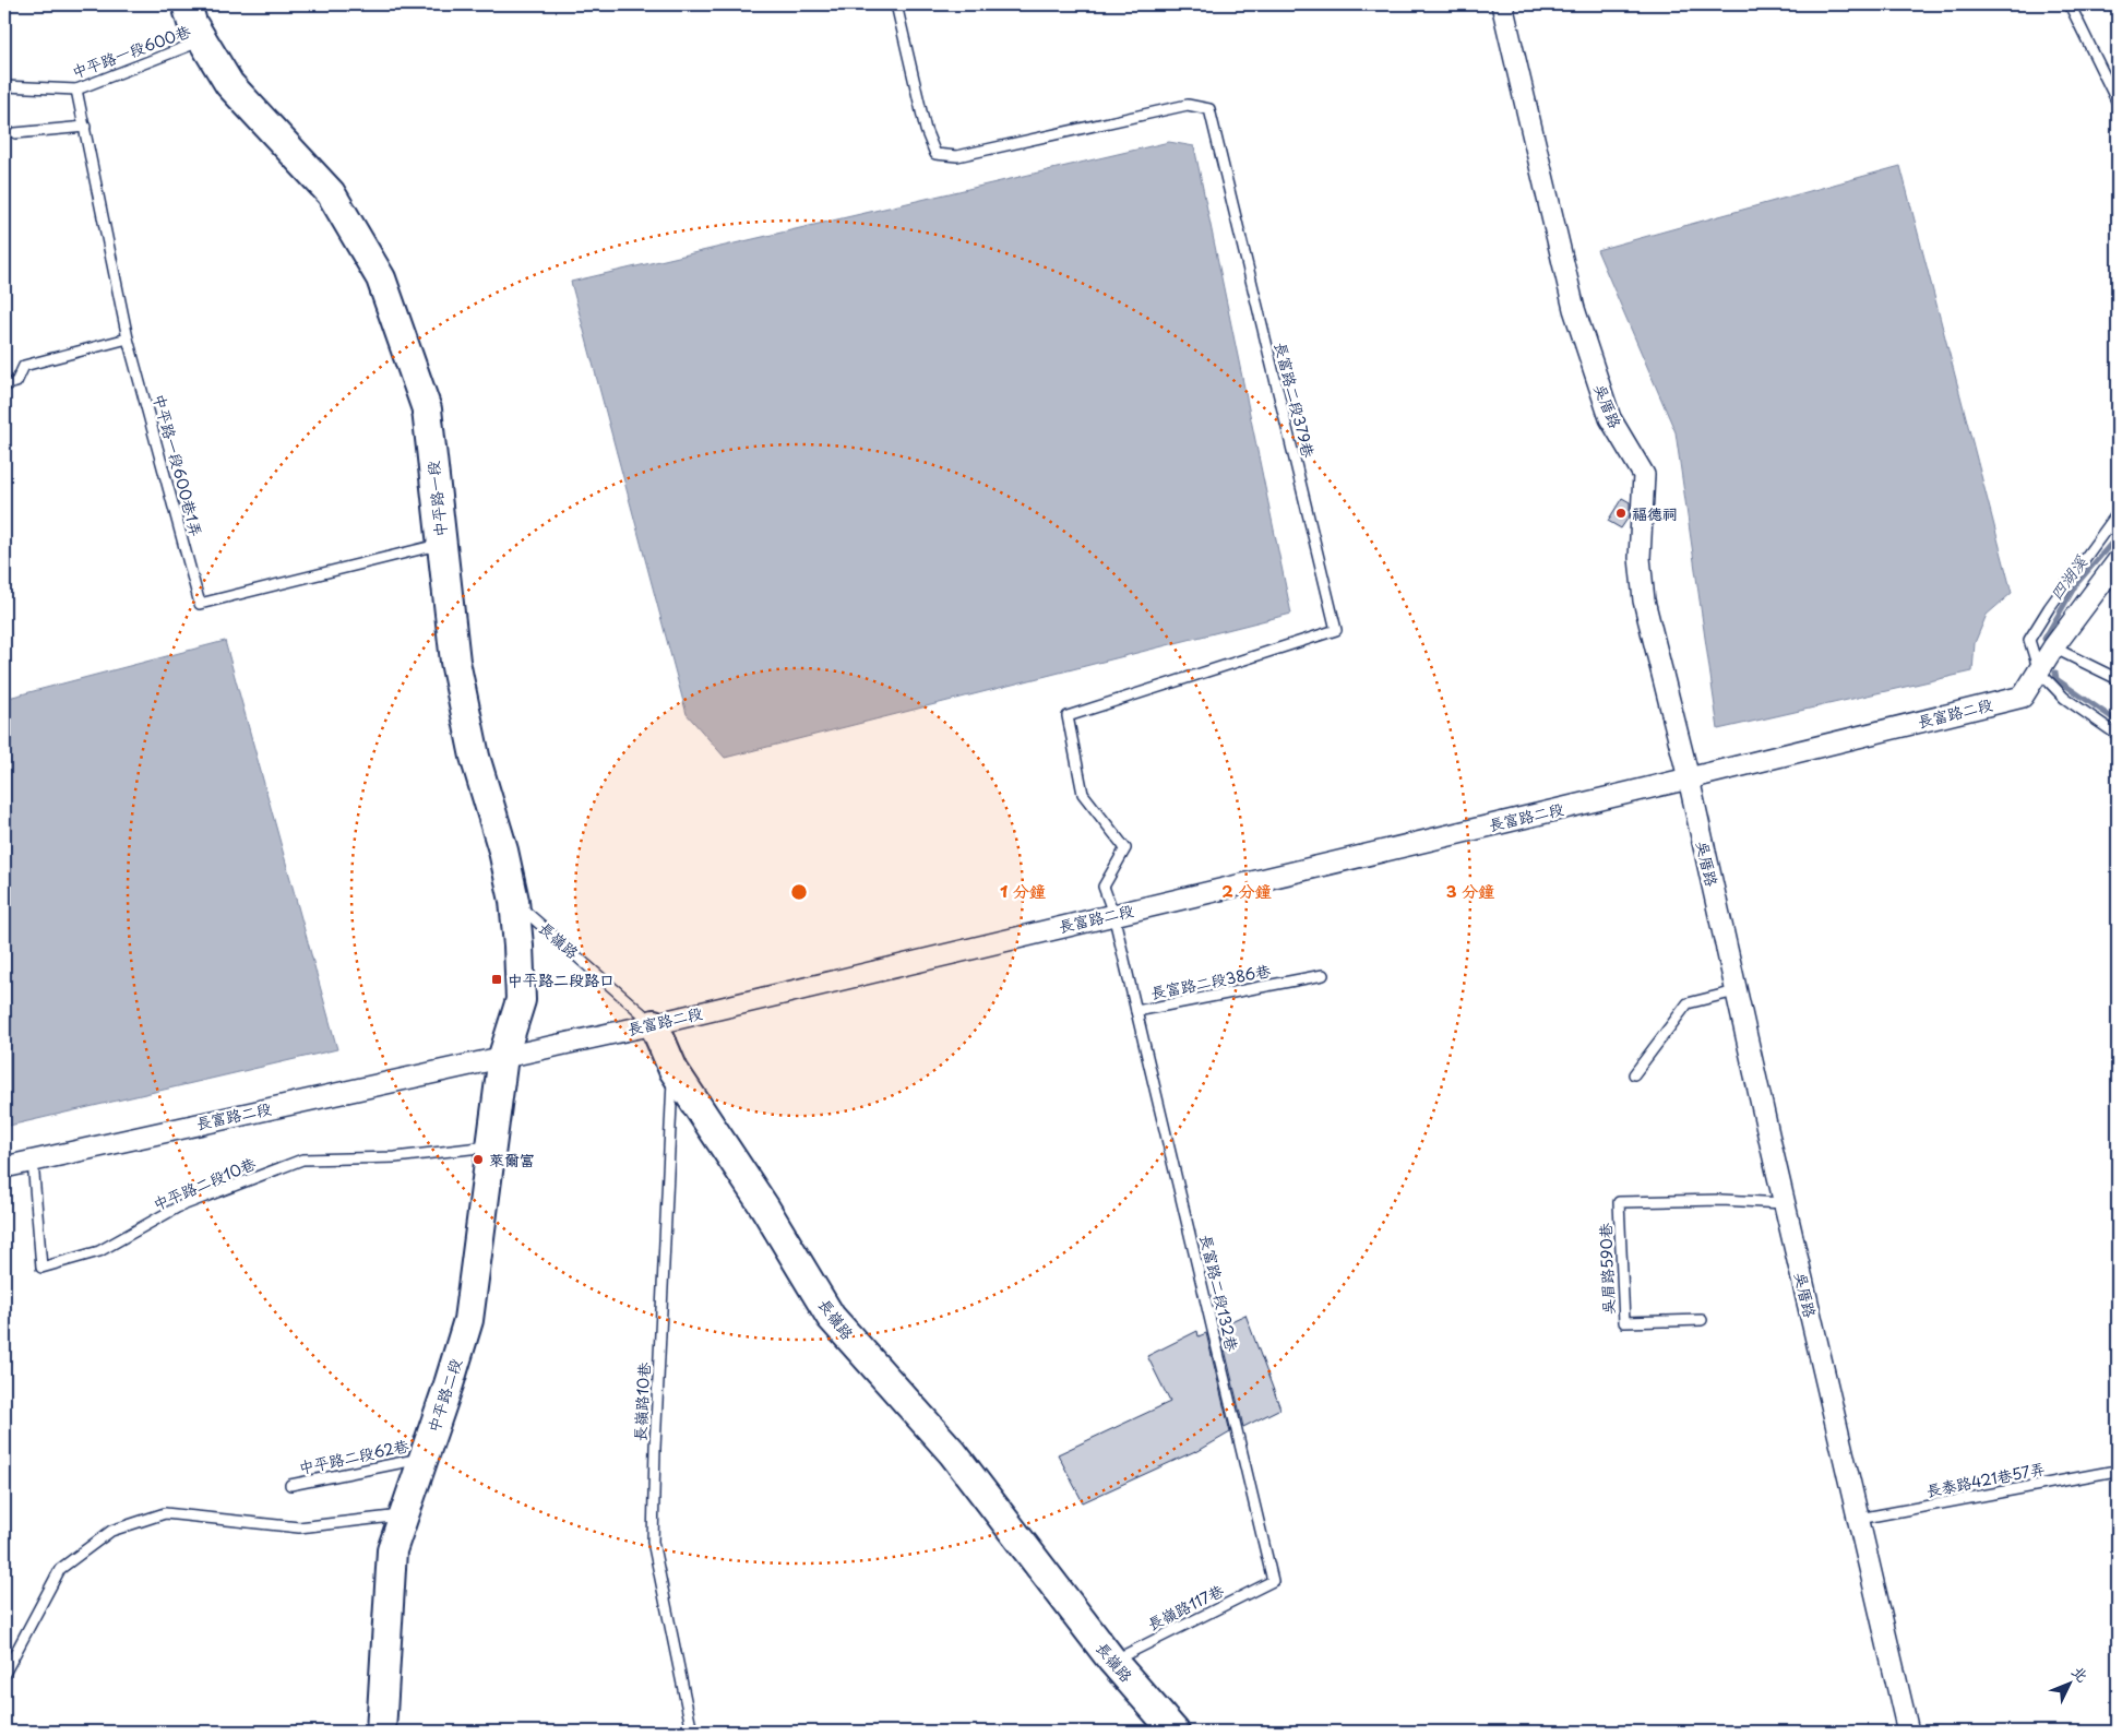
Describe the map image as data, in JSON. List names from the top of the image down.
{
  "streets": {
    "street": [
      "吳厝路",
      "中平路一段",
      "長富路二段",
      "長嶺路",
      "中平路二段"
    ],
    "lane": [
      "中平路一段600巷",
      "長富路二段379巷",
      "中平路一段600巷1弄",
      "長富路二段386巷",
      "中平路二段10巷",
      "吳眉路590巷",
      "長富路二段132巷",
      "長嶺路10巷",
      "中平路二段62巷",
      "長泰路421巷57弄",
      "長嶺路117巷"
    ]
  },
  "crossings": [
    ["中平路一段600巷", "中平路一段600巷1弄"],
    ["中平路一段600巷", "中平路一段"],
    ["長富路二段379巷", "長富路二段"],
    ["長富路二段379巷", "長富路二段386巷"],
    ["吳厝路", "長富路二段"],
    ["吳厝路", "吳眉路590巷"],
    ["吳厝路", "長泰路421巷57弄"],
    ["中平路一段600巷1弄", "中平路一段"],
    ["中平路一段", "長富路二段"],
    ["中平路一段", "長嶺路"],
    ["中平路一段", "中平路二段"],
    ["長富路二段", "長嶺路"],
    ["長富路二段", "長富路二段386巷"],
    ["長富路二段", "中平路二段10巷"],
    ["長富路二段", "中平路二段"],
    ["長嶺路", "長嶺路10巷"],
    ["長嶺路", "長嶺路117巷"],
    ["長富路二段386巷", "長富路二段132巷"],
    ["中平路二段10巷", "中平路二段"],
    ["長富路二段132巷", "長嶺路117巷"],
    ["中平路二段", "中平路二段62巷"]
  ],
  "water": ["四湖溪"],
  "places": {
    "other": ["福德祠", "萊爾富"],
    "transit": ["中平路二段路口"]
  },
  "north": "top right",
  "rings": ["1 分鐘", "2 分鐘", "3 分鐘"]
}
